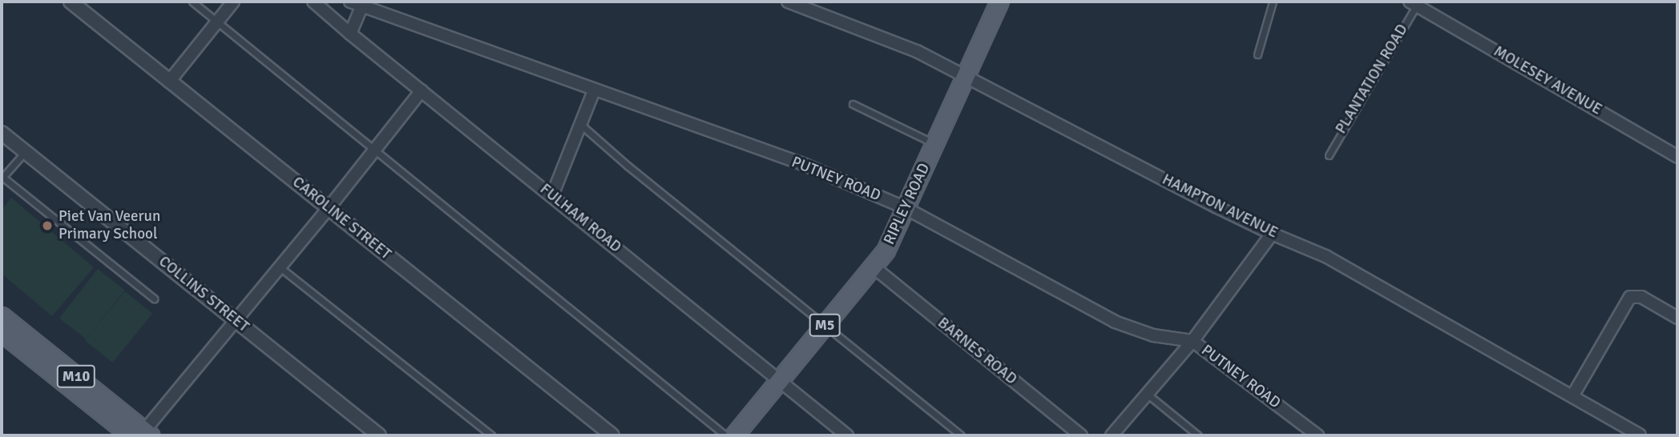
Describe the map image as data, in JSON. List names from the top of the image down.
{
  "streets": {
    "main road": ["RIPLEY ROAD", "M5", "M10"],
    "street": [
      "MOLESEY AVENUE",
      "PUTNEY ROAD",
      "HAMPTON AVENUE",
      "CAROLINE STREET",
      "FULHAM ROAD",
      "COLLINS STREET",
      "BARNES ROAD"
    ],
    "lane": ["PLANTATION ROAD"]
  },
  "crossings": [
    ["PLANTATION ROAD", "MOLESEY AVENUE"],
    ["PUTNEY ROAD", "RIPLEY ROAD"],
    ["RIPLEY ROAD", "HAMPTON AVENUE"],
    ["RIPLEY ROAD", "FULHAM ROAD"],
    ["RIPLEY ROAD", "BARNES ROAD"]
  ],
  "places": ["Piet Van Veerun Primary School"]
}
